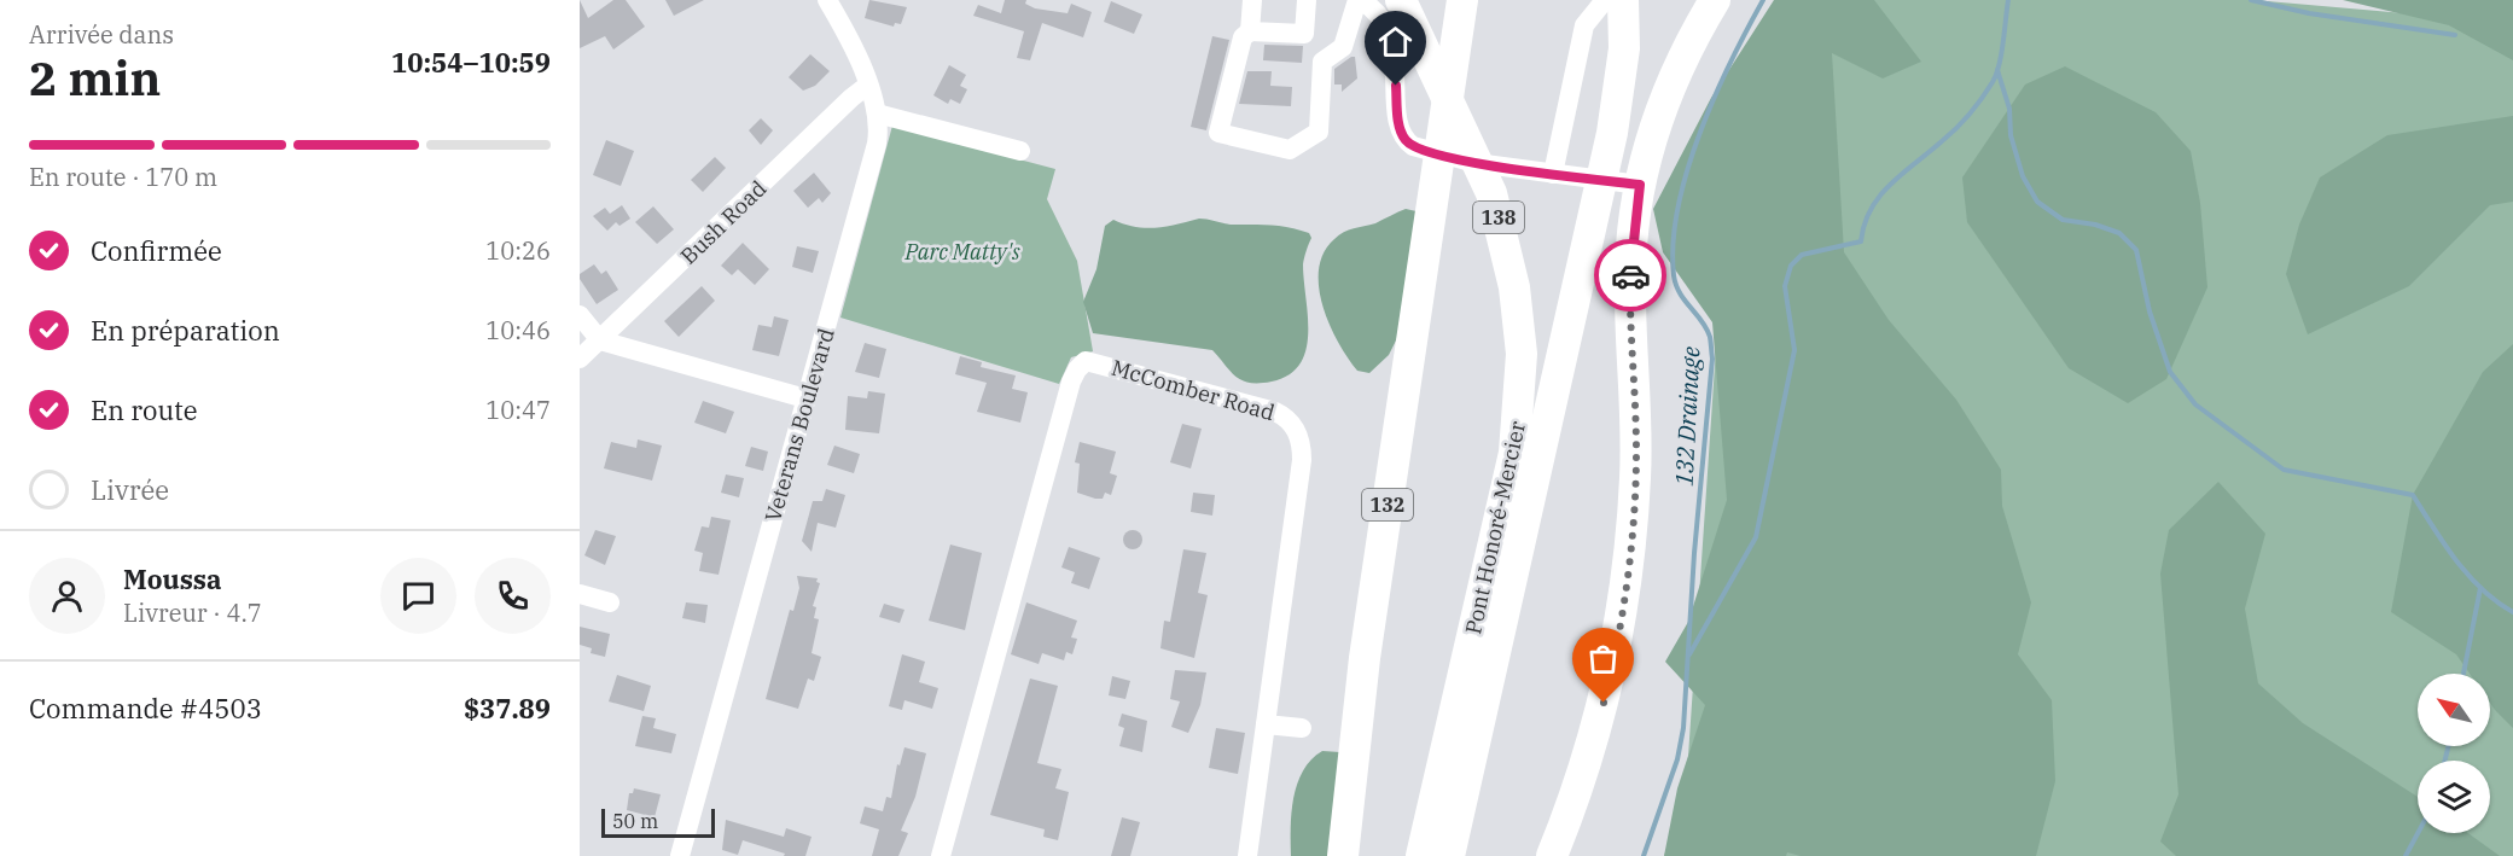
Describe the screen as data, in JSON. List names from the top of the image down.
{
  "streets": {
    "highway": ["138", "132", "Pont Honoré-Mercier"],
    "street": ["Bush Road", "McComber Road", "Veterans Boulevard"]
  },
  "crossings": [
    ["Bush Road", "Veterans Boulevard"]
  ],
  "water": ["132 Drainage"],
  "parks": ["Parc Matty's"],
  "scale_bar": "50 m",
  "north": "top left",
  "page": {
    "heading": ["2 min", "Arrivée dans", "10:54–10:59"],
    "panel": [
      "Moussa",
      "Livreur · 4.7",
      "Commande #4503",
      "$37.89"
    ],
    "bar": "En route · 170 m",
    "list": [
      ["Confirmée", "10:26"],
      ["En préparation", "10:46"],
      ["En route", "10:47"],
      "Livrée"
    ],
    "scale": "50 m"
  }
}
